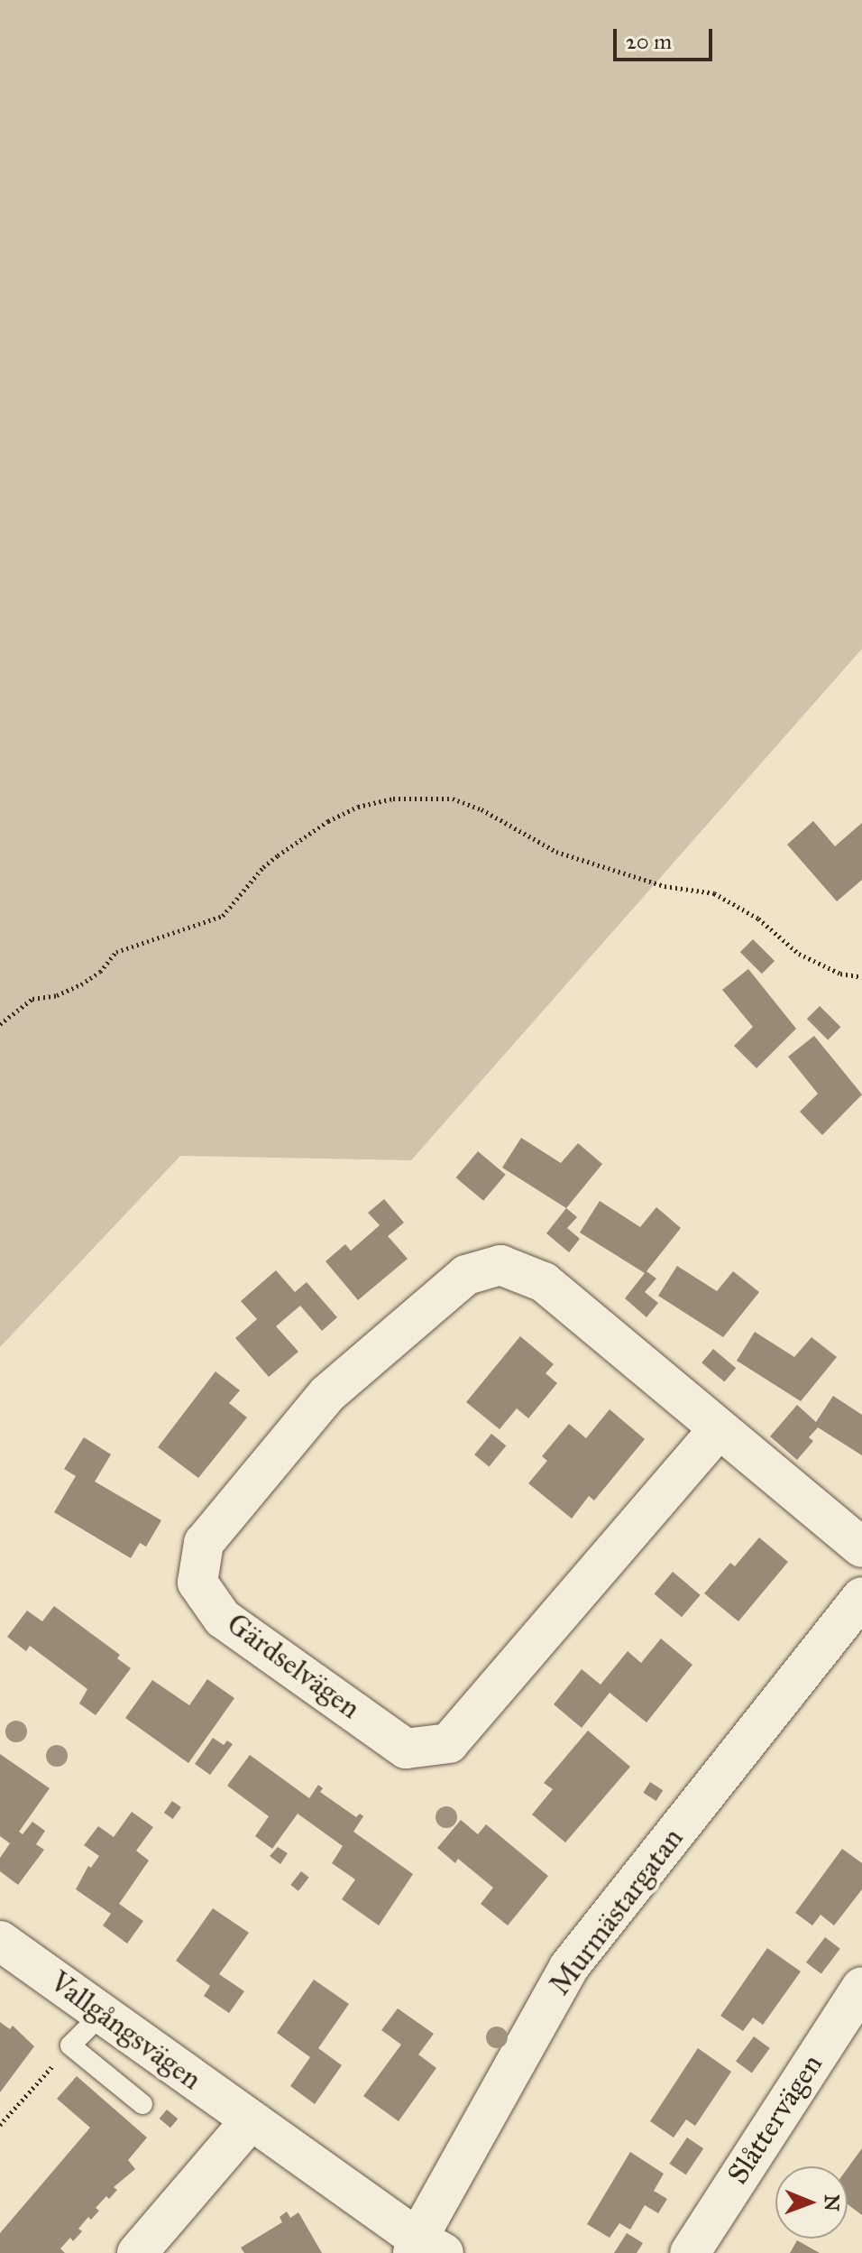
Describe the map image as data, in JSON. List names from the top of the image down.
{
  "streets": {
    "street": [
      "Gärdselvägen",
      "Murmästargatan",
      "Vallgångsvägen",
      "Slåttervägen"
    ]
  },
  "crossings": [
    ["Murmästargatan", "Vallgångsvägen"]
  ],
  "scale_bar": "20 m",
  "north": "right"
}
